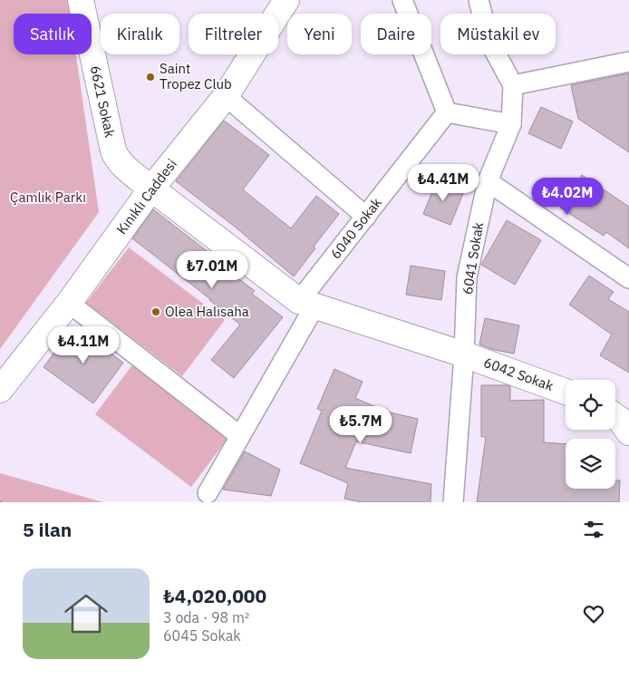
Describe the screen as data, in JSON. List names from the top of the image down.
{
  "streets": {
    "street": [
      "6621 Sokak",
      "Kınıklı Caddesi",
      "6040 Sokak",
      "6041 Sokak",
      "6042 Sokak"
    ]
  },
  "crossings": [
    ["6621 Sokak", "Kınıklı Caddesi"],
    ["6621 Sokak", "6040 Sokak"],
    ["6621 Sokak", "6042 Sokak"],
    ["6040 Sokak", "6042 Sokak"],
    ["6041 Sokak", "6042 Sokak"]
  ],
  "parks": ["Çamlık Parkı"],
  "places": ["Saint Tropez Club", "Olea Halısaha"],
  "page": {
    "chip": [
      "Satılık",
      "Kiralık",
      "Filtreler",
      "Yeni",
      "Daire",
      "Müstakil ev"
    ],
    "price": [
      "₺4.41M",
      "₺4.02M",
      "₺7.01M",
      "₺4.11M",
      "₺5.7M"
    ],
    "heading": "5 ilan",
    "list": [
      {
        "name": "₺4,020,000",
        "note": "3 oda · 98 m² · 6045 Sokak"
      }
    ]
  }
}
